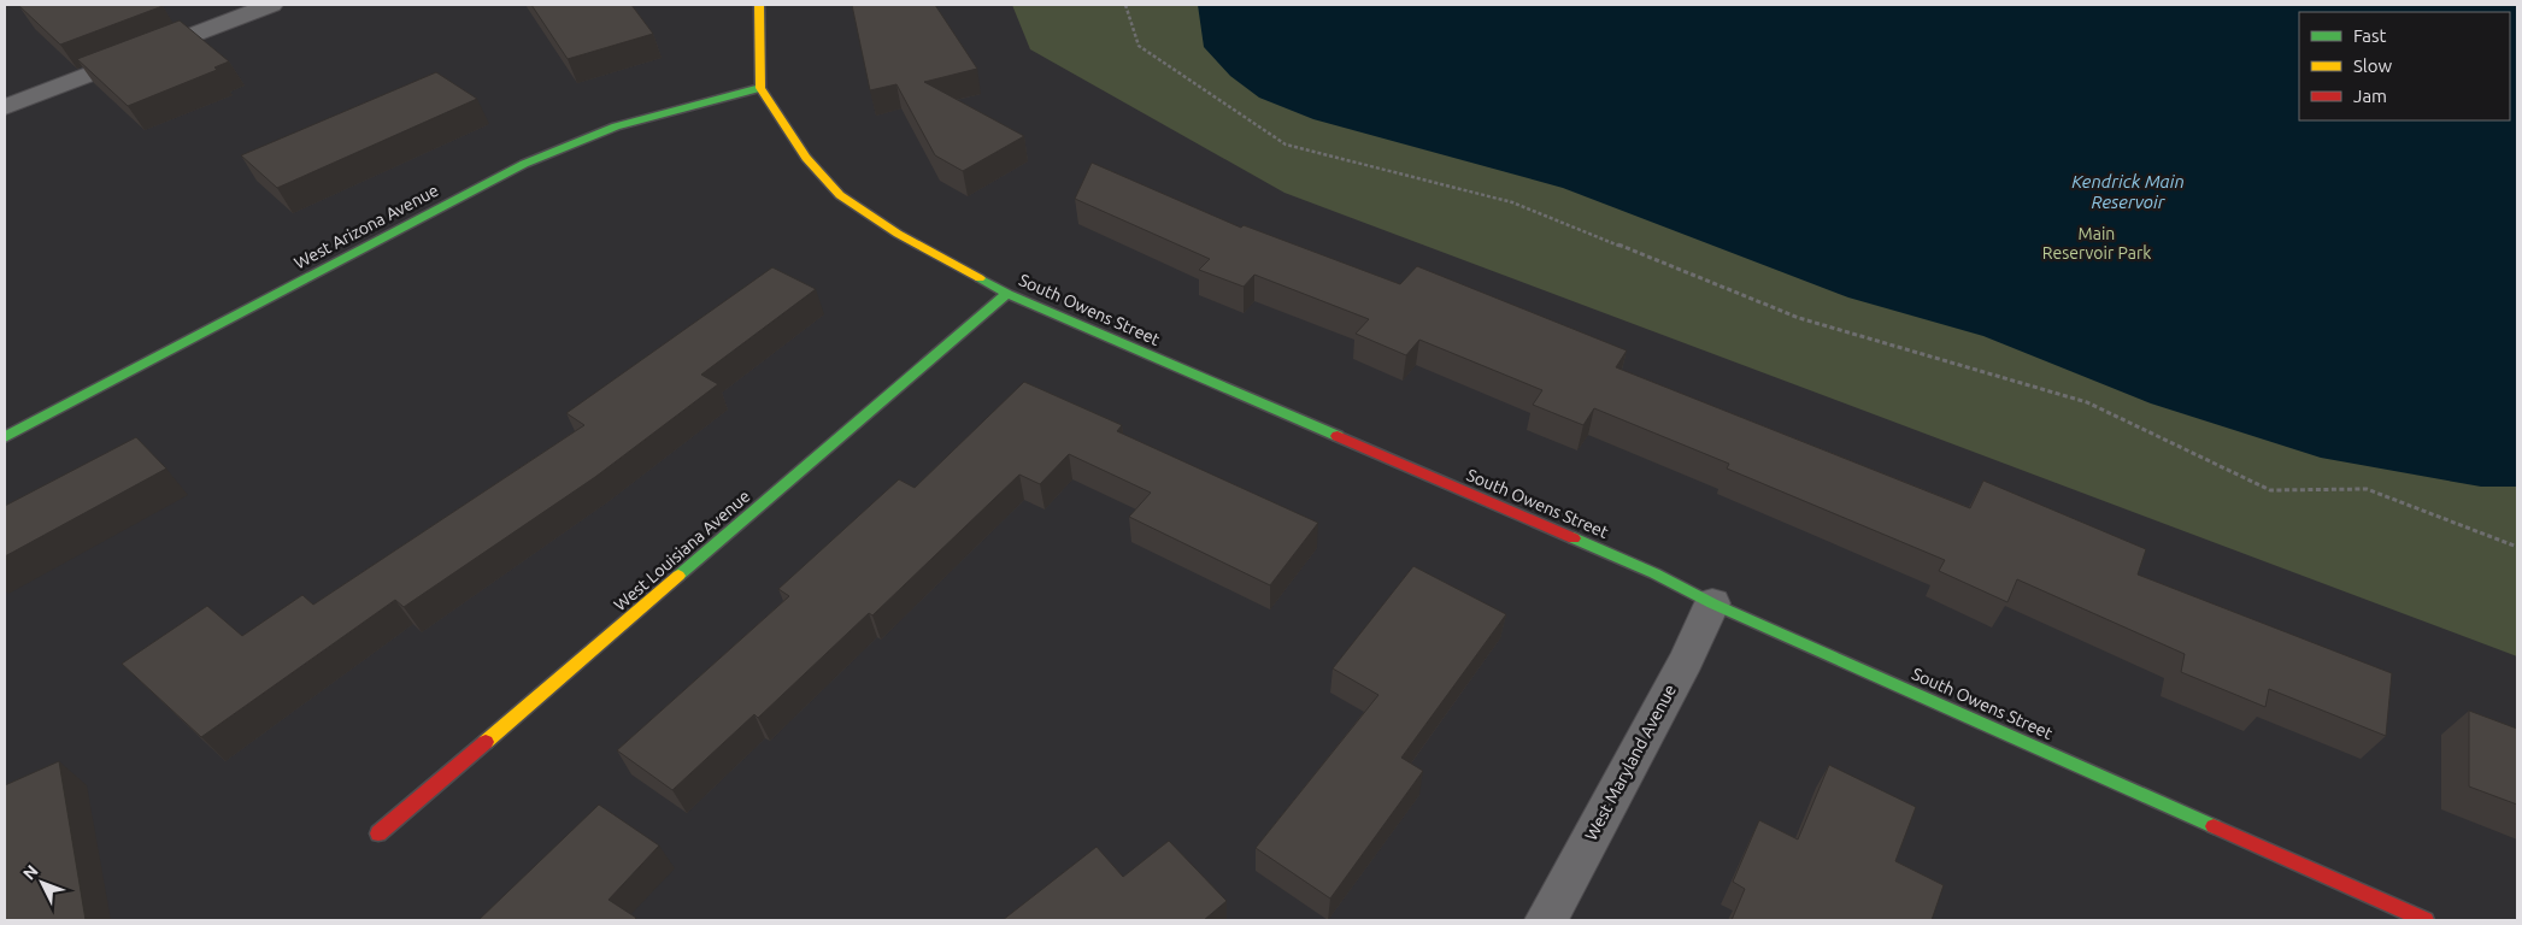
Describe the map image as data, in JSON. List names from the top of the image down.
{
  "streets": {
    "street": [
      "West Arizona Avenue",
      "South Owens Street",
      "West Louisiana Avenue",
      "West Maryland Avenue"
    ]
  },
  "crossings": [
    ["West Arizona Avenue", "South Owens Street"],
    ["South Owens Street", "West Louisiana Avenue"],
    ["South Owens Street", "West Maryland Avenue"]
  ],
  "water": ["Kendrick Main Reservoir"],
  "parks": ["Main Reservoir Park"],
  "legend": ["Fast", "Slow", "Jam"],
  "north": "top left"
}
